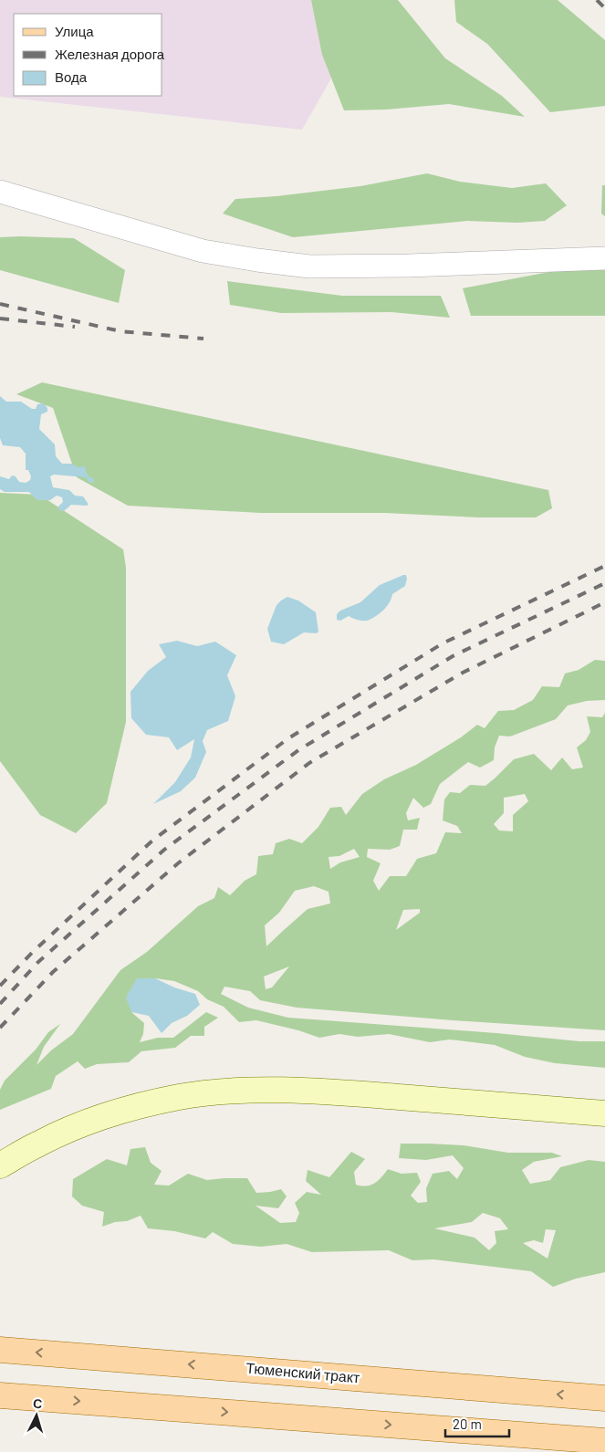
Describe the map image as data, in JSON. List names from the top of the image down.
{
  "streets": {
    "main road": ["Тюменский тракт"]
  },
  "legend": ["Улица", "Железная дорога", "Вода"],
  "scale_bar": "20 m",
  "north": "top"
}
